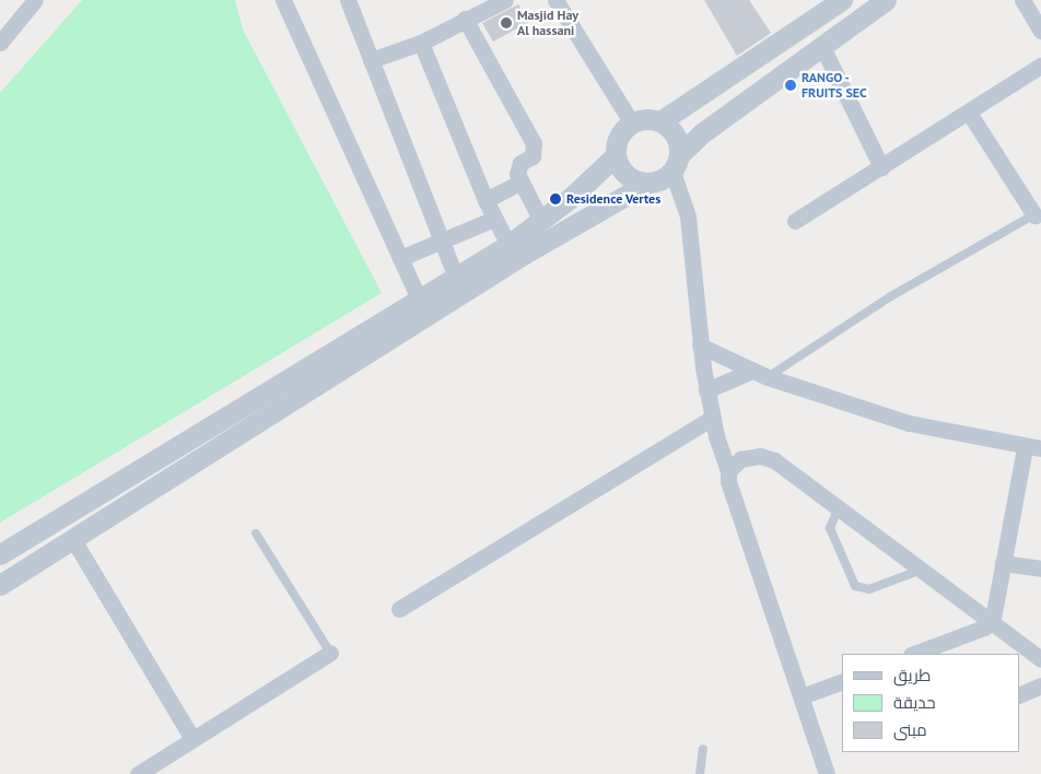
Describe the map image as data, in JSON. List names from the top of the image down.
{
  "places": ["Masjid Hay Al hassani", "RANGO - FRUITS SEC", "Residence Vertes"],
  "legend": ["طريق", "حديقة", "مبنى"]
}
